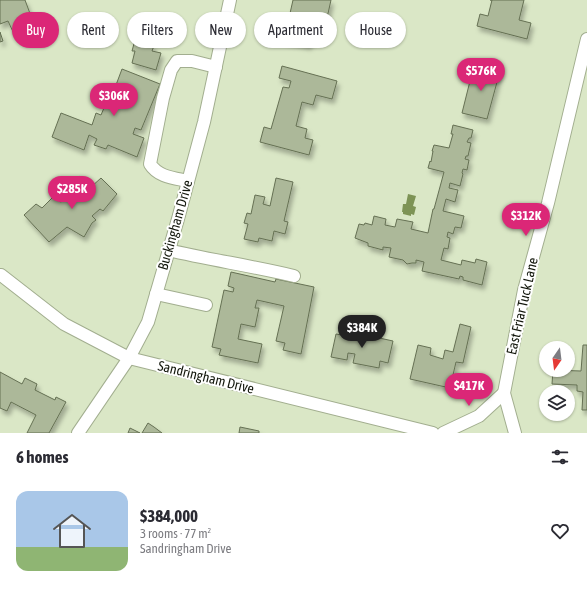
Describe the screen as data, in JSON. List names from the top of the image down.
{
  "streets": {
    "street": ["Buckingham Drive", "East Friar Tuck Lane", "Sandringham Drive"]
  },
  "crossings": [
    ["Buckingham Drive", "Sandringham Drive"]
  ],
  "north": "bottom",
  "page": {
    "chip": [
      "Buy",
      "Rent",
      "Filters",
      "New",
      "Apartment",
      "House"
    ],
    "price": [
      "$576K",
      "$306K",
      "$285K",
      "$312K",
      "$384K",
      "$417K"
    ],
    "heading": "6 homes",
    "list": [
      {
        "name": "$384,000",
        "note": "3 rooms · 77 m² · Sandringham Drive"
      }
    ]
  }
}
